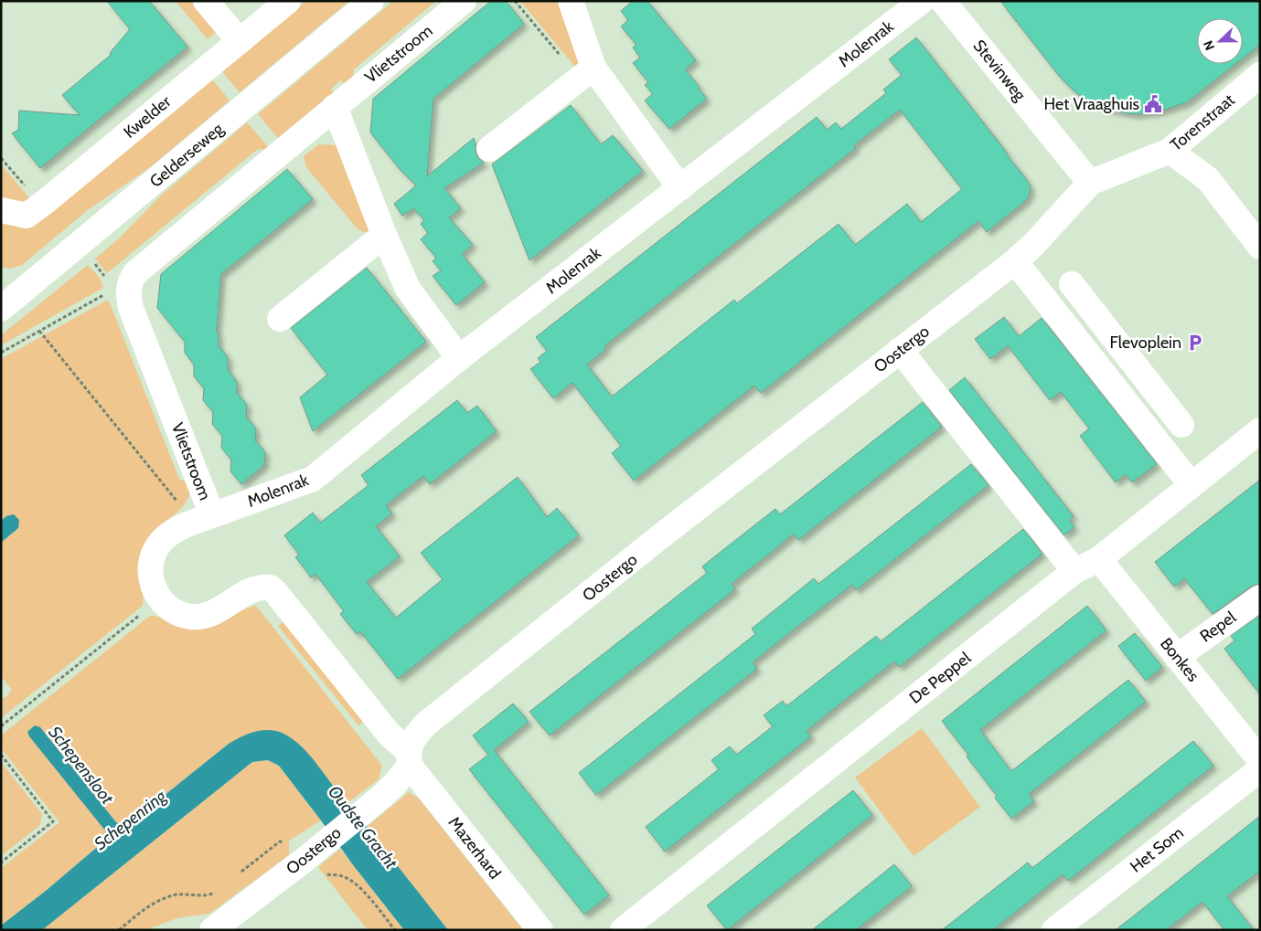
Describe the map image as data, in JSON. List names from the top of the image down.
{
  "streets": {
    "street": [
      "Molenrak",
      "Vlietstroom",
      "Stevinweg",
      "Kwelder",
      "Torenstraat",
      "Gelderseweg",
      "Oostergo",
      "Repel",
      "Bonkes",
      "De Peppel",
      "Mazerhard",
      "Het Som"
    ]
  },
  "crossings": [
    ["Molenrak", "Vlietstroom"],
    ["Stevinweg", "Torenstraat"],
    ["Stevinweg", "Oostergo"],
    ["Torenstraat", "Oostergo"],
    ["Oostergo", "Mazerhard"],
    ["Repel", "Bonkes"],
    ["Bonkes", "De Peppel"]
  ],
  "water": ["Schepensloot", "Schepenring", "Oudste Gracht"],
  "places": {
    "public building": ["Het Vraaghuis"],
    "parking": ["Flevoplein"]
  },
  "north": "left"
}
